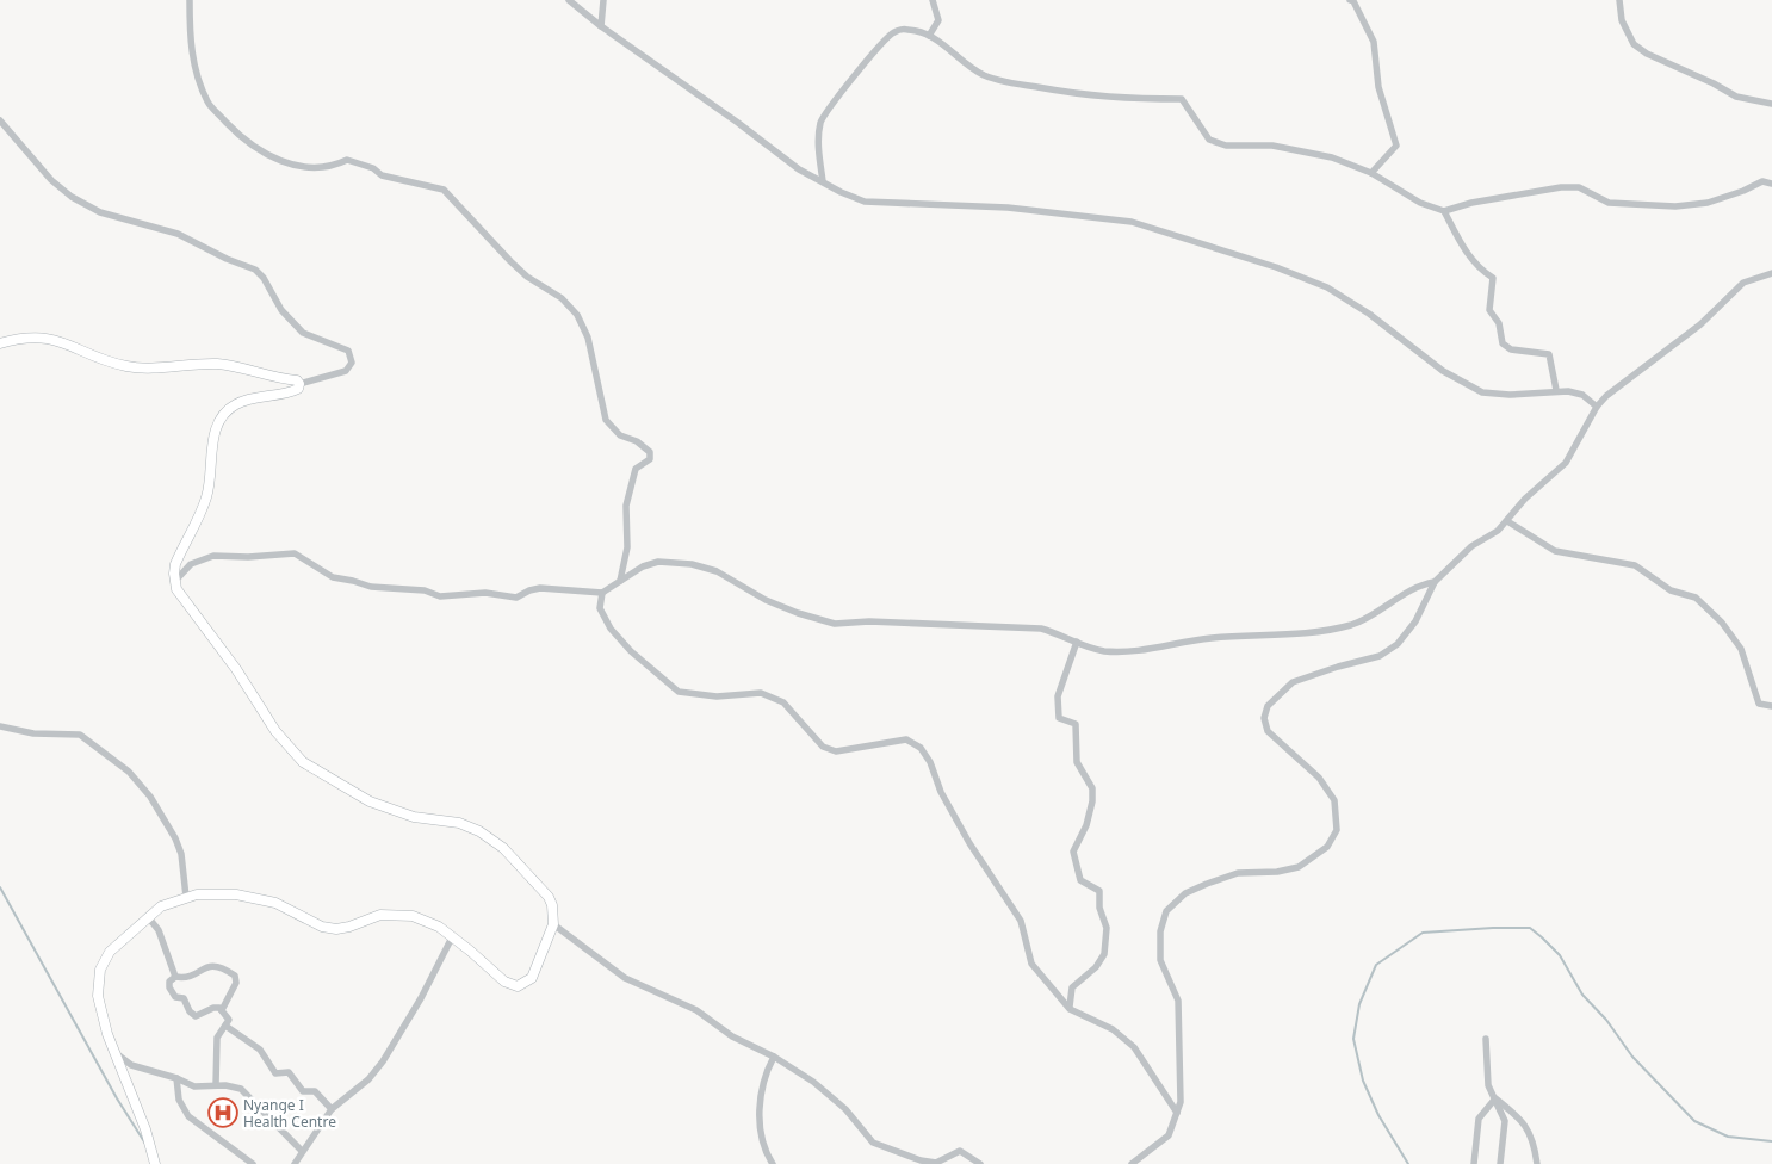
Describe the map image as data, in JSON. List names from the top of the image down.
{
  "places": {
    "hospital": ["Nyange I Health Centre"]
  }
}
